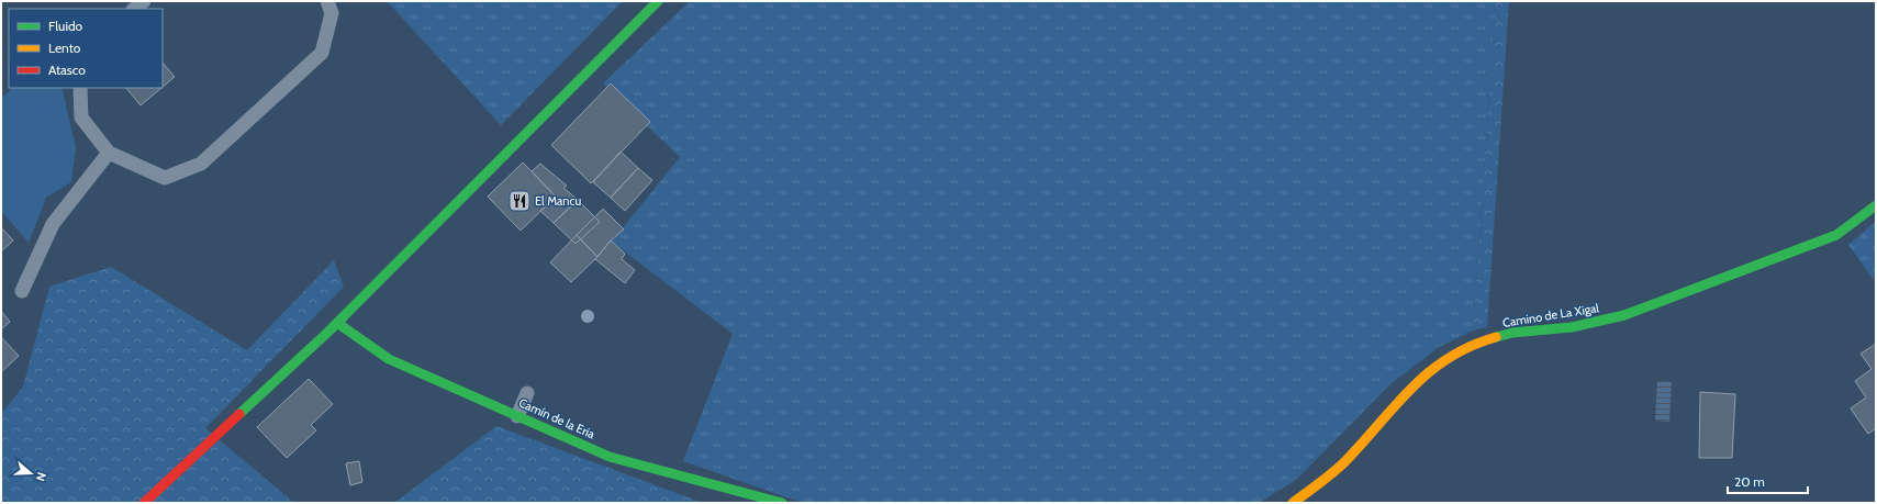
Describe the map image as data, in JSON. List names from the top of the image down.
{
  "streets": {
    "main road": ["Camino de La Xigal", "Camín de la Eria"]
  },
  "places": {
    "restaurant": ["El Mancu"]
  },
  "legend": ["Fluido", "Lento", "Atasco"],
  "scale_bar": "20 m",
  "north": "right"
}
